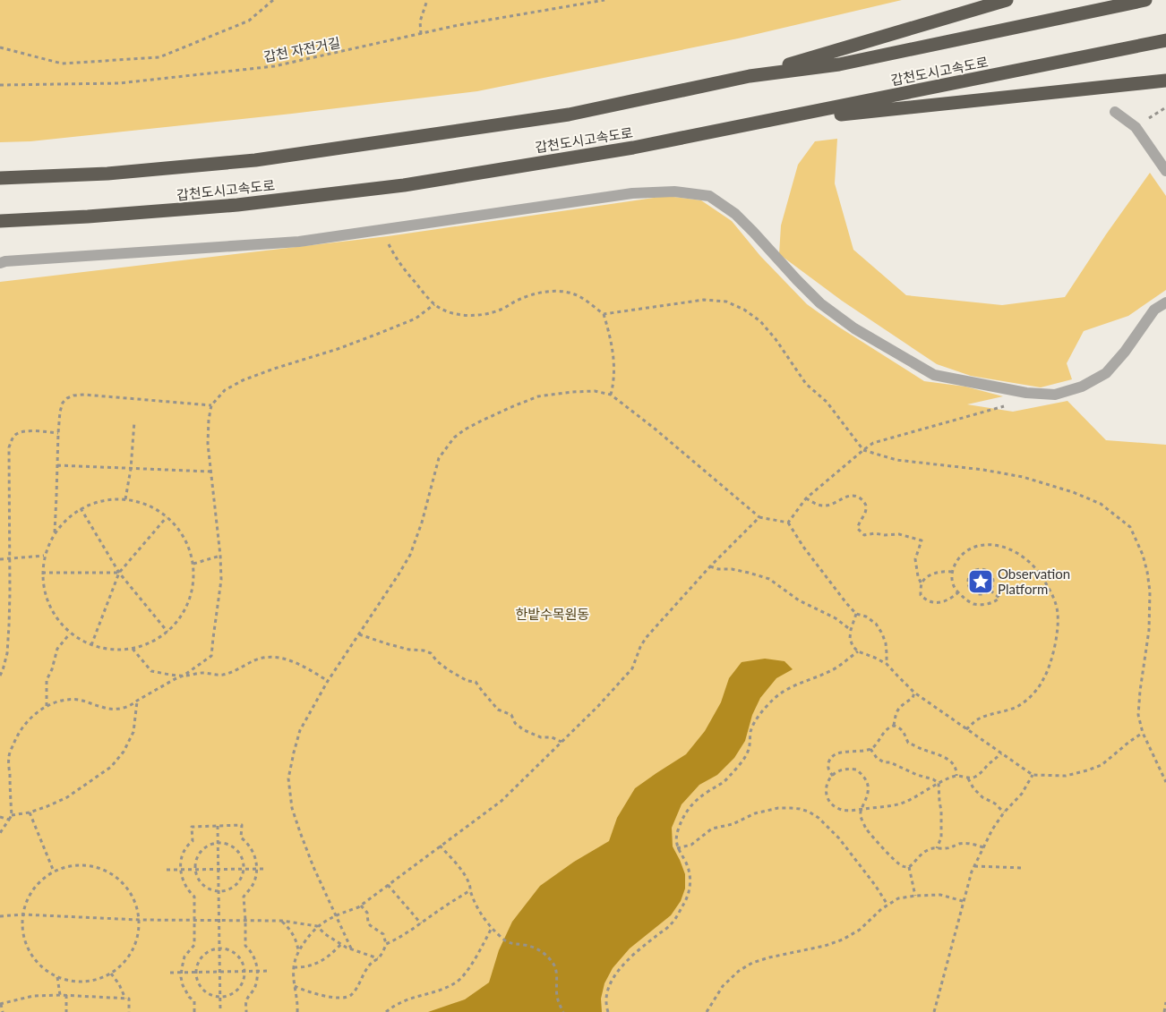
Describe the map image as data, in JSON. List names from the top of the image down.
{
  "streets": {
    "highway": ["갑천도시고속도로"],
    "path": ["갑천 자전거길"]
  },
  "parks": ["한밭수목원동"],
  "places": {
    "place": ["Observation Platform"]
  }
}
